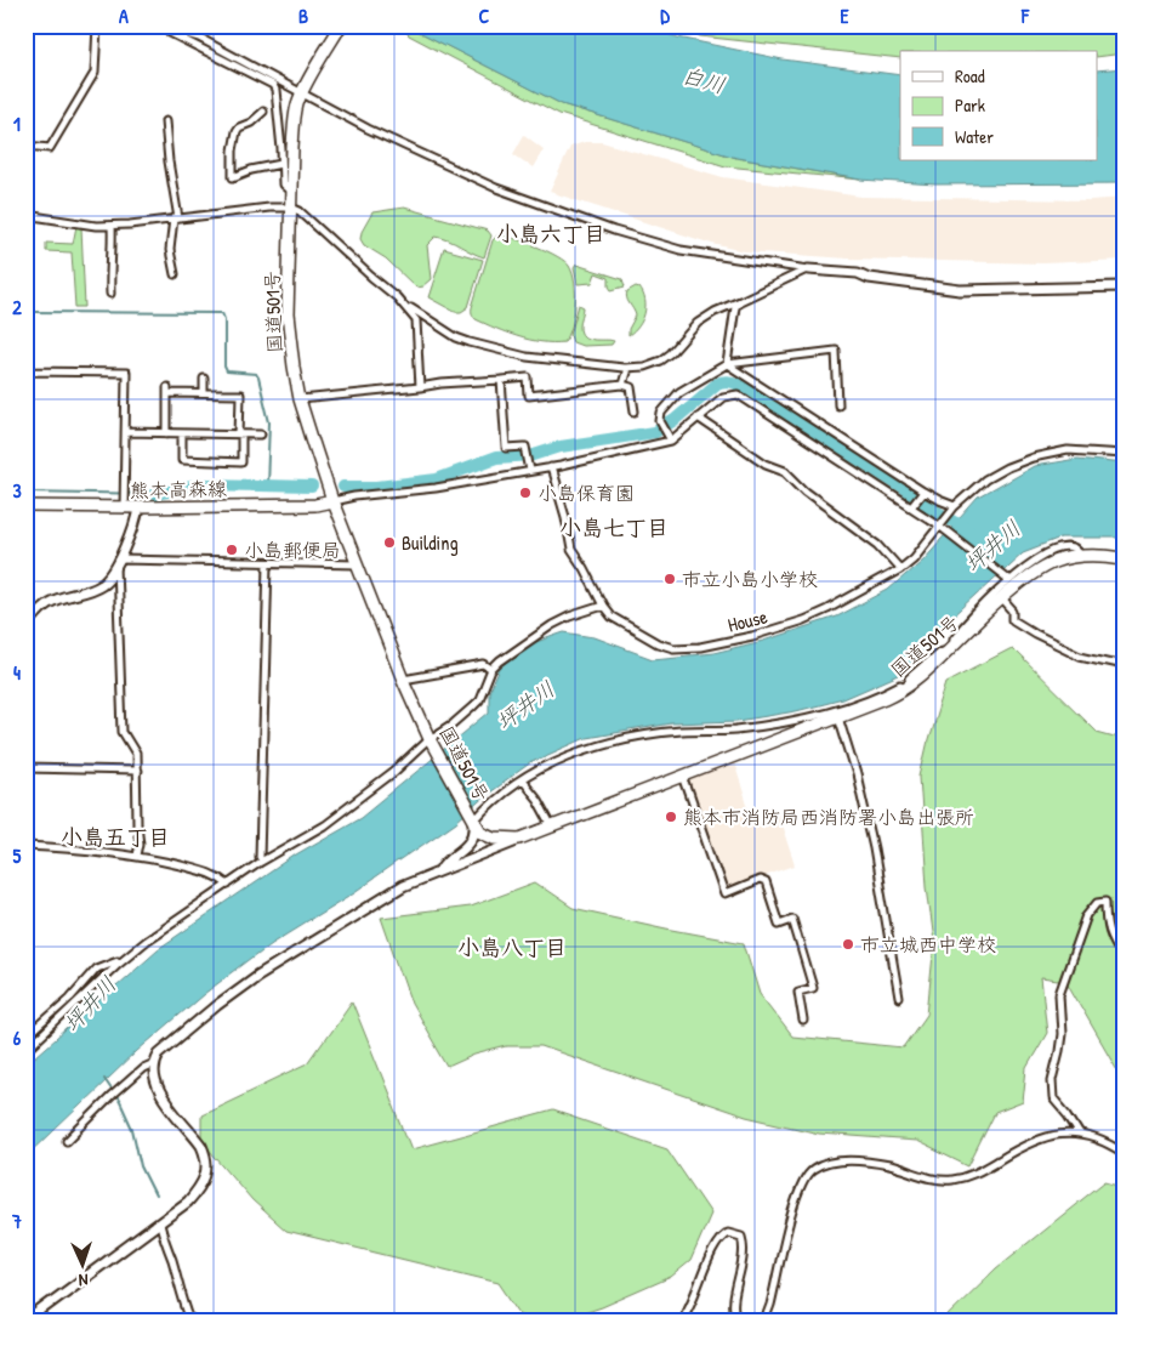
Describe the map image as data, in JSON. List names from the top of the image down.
{
  "streets": {
    "main road": ["国道501号", "熊本高森線"],
    "street": ["House"]
  },
  "crossings": [
    ["国道501号", "熊本高森線"]
  ],
  "districts": [
    "小島六丁目",
    "小島七丁目",
    "小島五丁目",
    "小島八丁目"
  ],
  "water": ["白川", "坪井川"],
  "places": [
    "小島保育園",
    "Building",
    "小島郵便局",
    "市立小島小学校",
    "熊本市消防局西消防署小島出張所",
    "市立城西中学校"
  ],
  "legend": ["Road", "Park", "Water"],
  "north": "bottom",
  "grid": {
    "columns": [
      "A",
      "B",
      "C",
      "D",
      "E",
      "F"
    ],
    "rows": [
      "1",
      "2",
      "3",
      "4",
      "5",
      "6",
      "7"
    ]
  }
}
